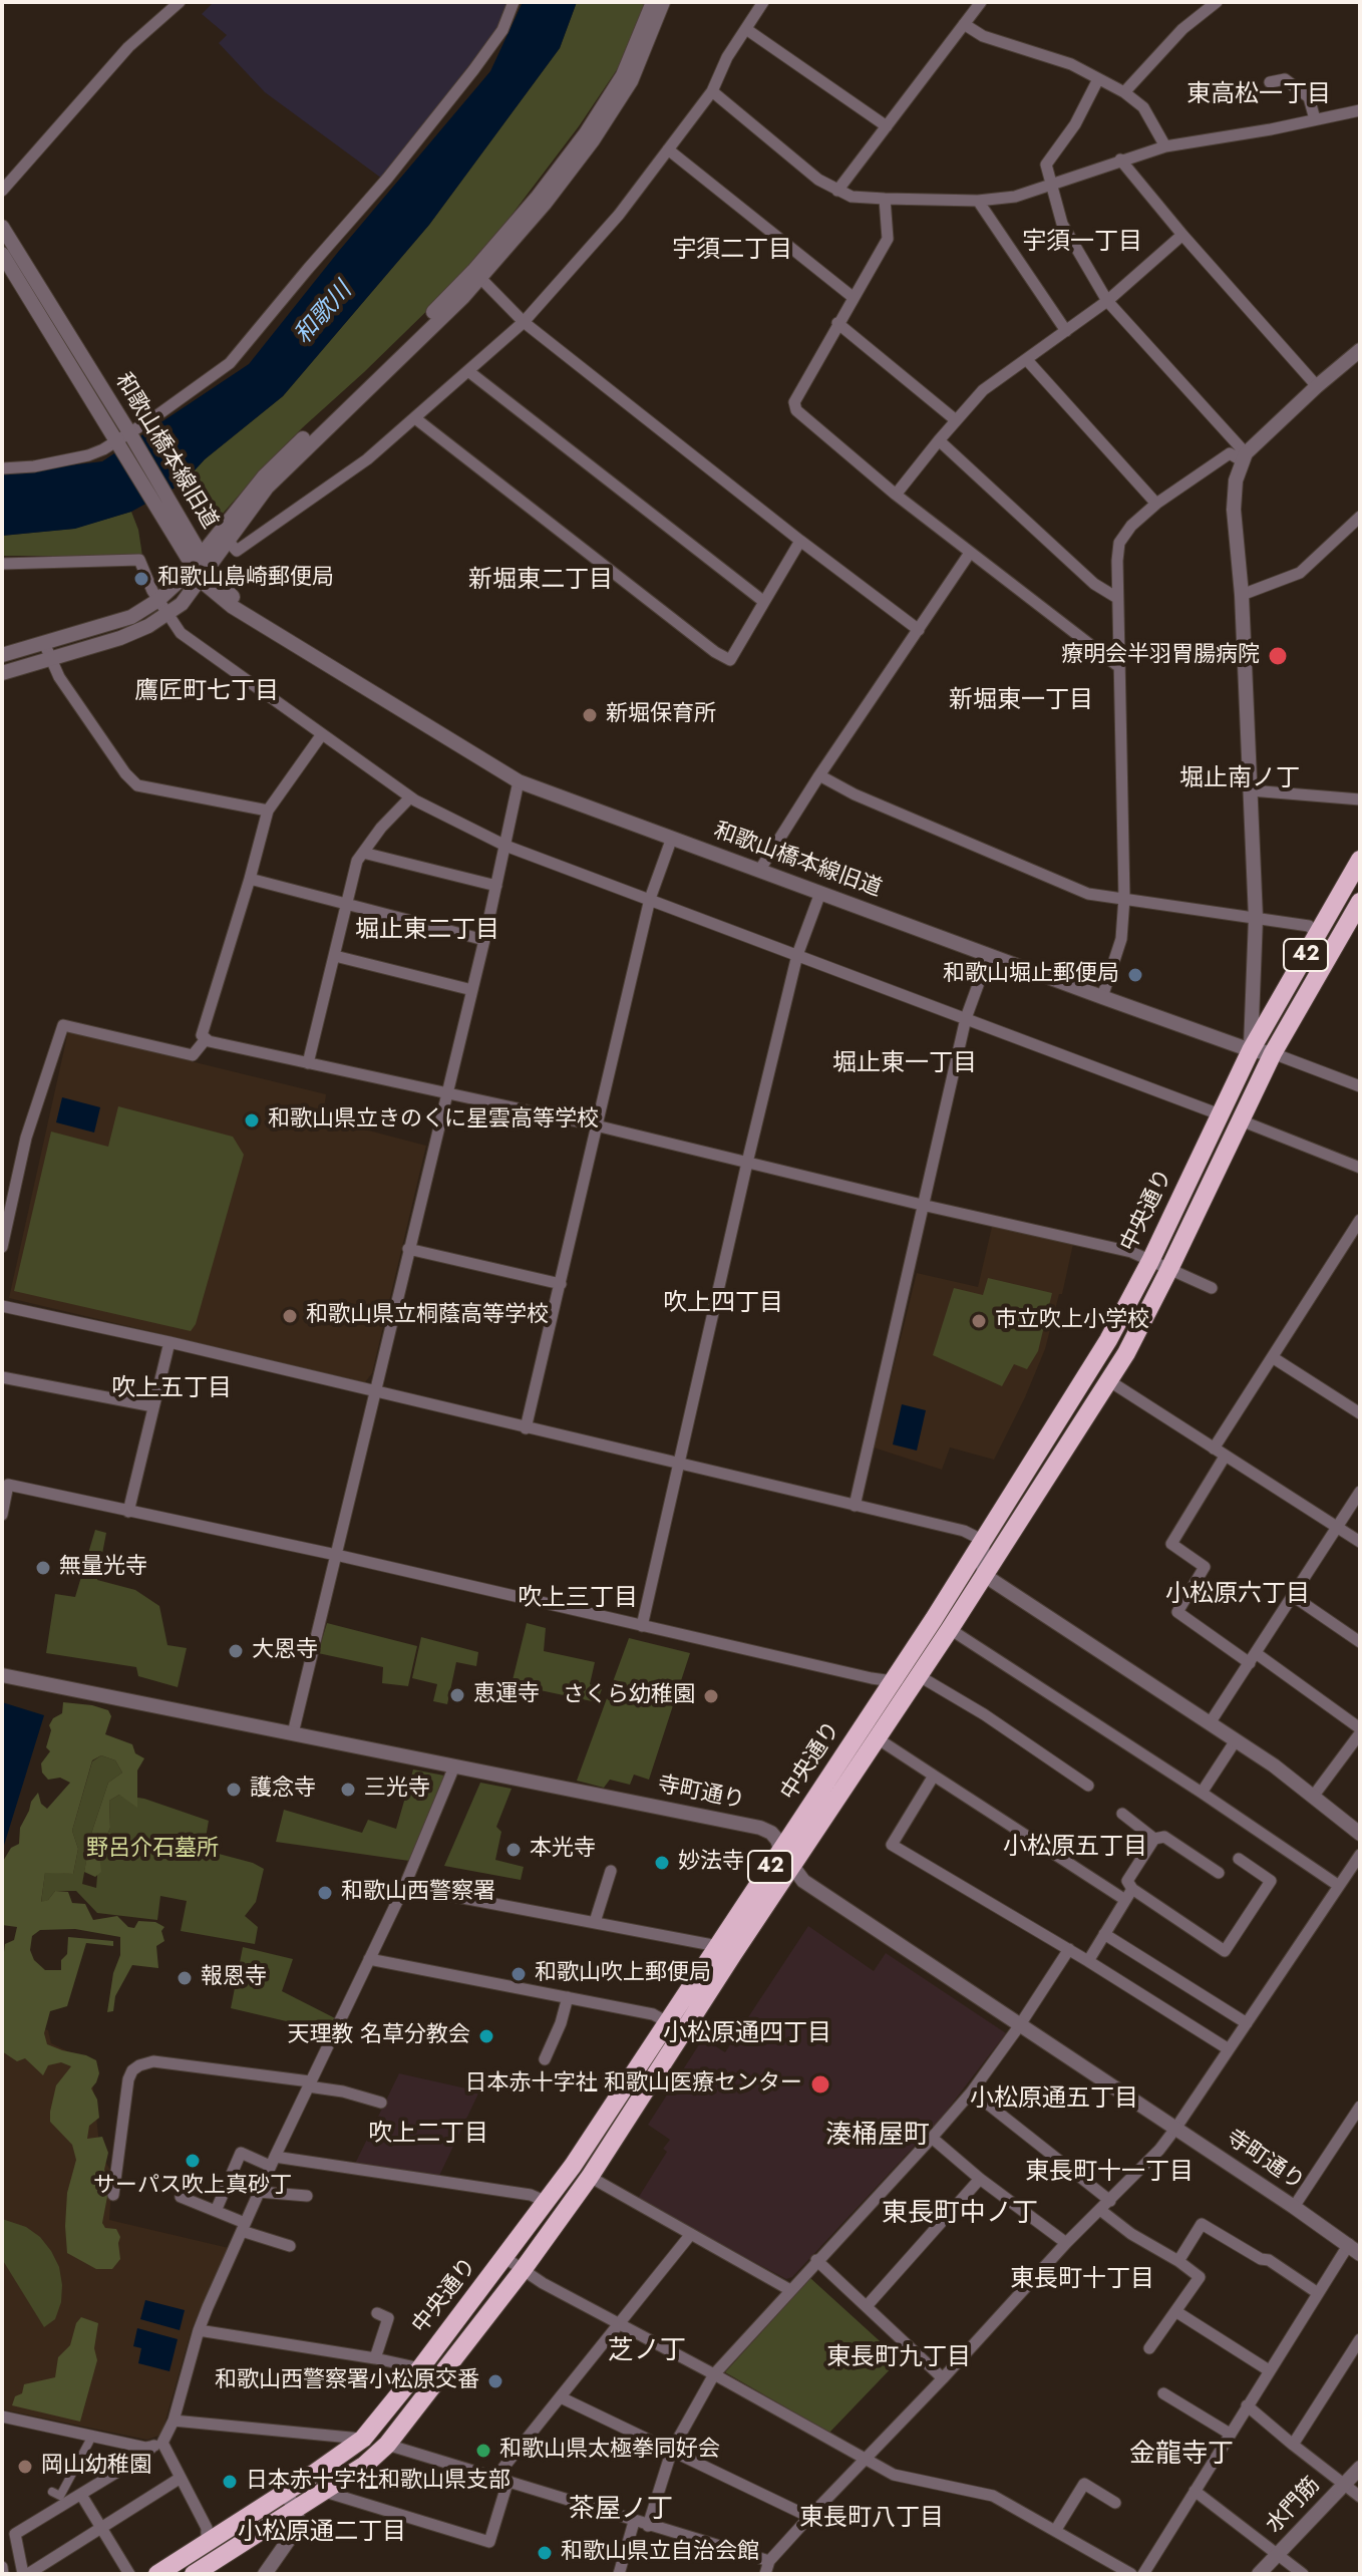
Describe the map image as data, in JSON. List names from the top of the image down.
{
  "streets": {
    "highway": ["42", "中央通り"],
    "street": ["和歌山橋本線旧道", "寺町通り", "水門筋"]
  },
  "crossings": [
    ["和歌山橋本線旧道", "中央通り"],
    ["中央通り", "寺町通り"]
  ],
  "districts": [
    "東高松一丁目",
    "宇須一丁目",
    "宇須二丁目",
    "新堀東二丁目",
    "鷹匠町七丁目",
    "新堀東一丁目",
    "堀止南ノ丁",
    "堀止東二丁目",
    "堀止東一丁目",
    "吹上四丁目",
    "吹上五丁目",
    "小松原六丁目",
    "吹上三丁目",
    "小松原五丁目",
    "小松原通四丁目",
    "小松原通五丁目",
    "吹上二丁目",
    "湊桶屋町",
    "東長町十一丁目",
    "東長町中ノ丁",
    "東長町十丁目",
    "芝ノ丁",
    "東長町九丁目",
    "金龍寺丁",
    "茶屋ノ丁",
    "東長町八丁目",
    "小松原通二丁目"
  ],
  "water": ["和歌川"],
  "parks": ["野呂介石墓所"],
  "places": [
    "和歌山島崎郵便局",
    "療明会半羽胃腸病院",
    "新堀保育所",
    "和歌山堀止郵便局",
    "和歌山県立きのくに星雲高等学校",
    "和歌山県立桐蔭高等学校",
    "市立吹上小学校",
    "無量光寺",
    "大恩寺",
    "恵運寺",
    "さくら幼稚園",
    "護念寺",
    "三光寺",
    "本光寺",
    "妙法寺",
    "和歌山西警察署",
    "和歌山吹上郵便局",
    "報恩寺",
    "天理教 名草分教会",
    "日本赤十字社 和歌山医療センター",
    "サーパス吹上真砂丁",
    "和歌山西警察署小松原交番",
    "和歌山県太極拳同好会",
    "岡山幼稚園",
    "日本赤十字社和歌山県支部",
    "和歌山県立自治会館"
  ]
}
